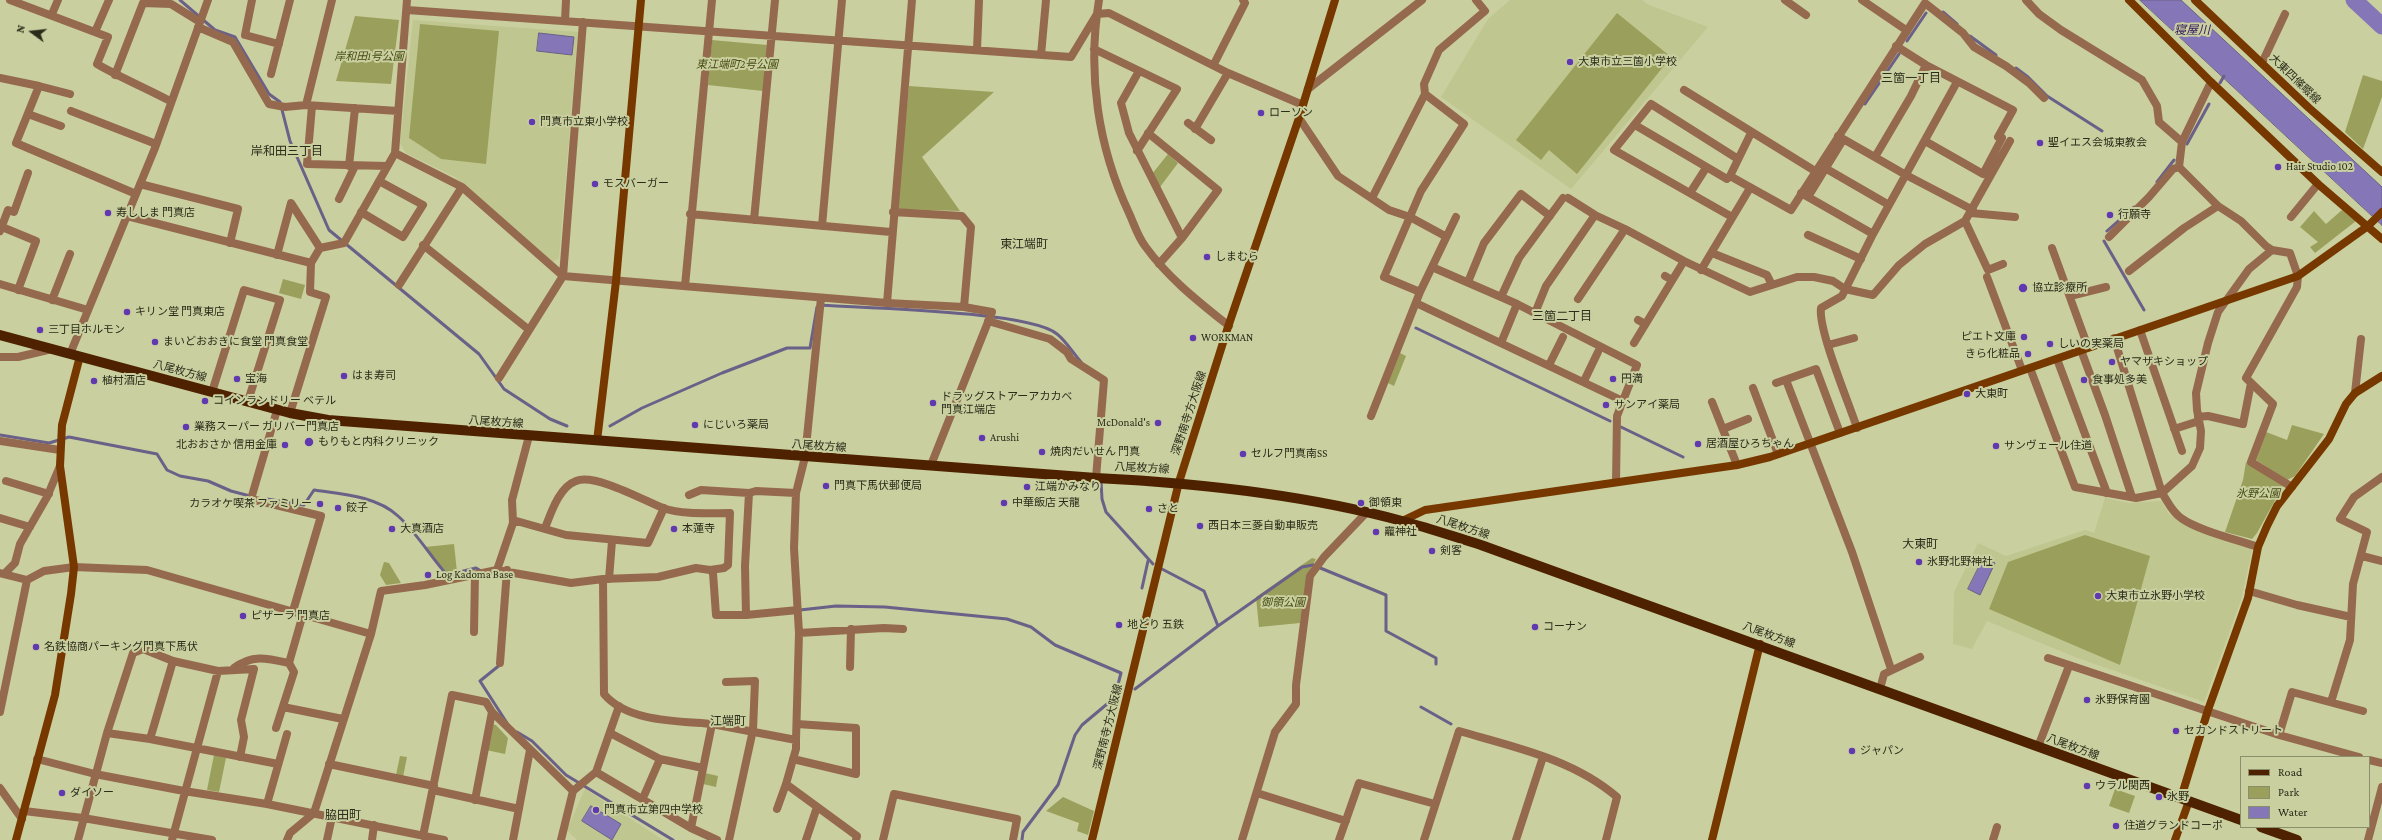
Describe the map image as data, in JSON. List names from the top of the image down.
{
  "streets": {
    "main road": ["八尾枚方線"],
    "street": ["大東四條畷線", "深野南寺方大阪線"]
  },
  "crossings": [
    ["八尾枚方線", "深野南寺方大阪線"]
  ],
  "districts": [
    "三箇一丁目",
    "岸和田三丁目",
    "東江端町",
    "三箇二丁目",
    "大東町",
    "江端町",
    "脇田町"
  ],
  "water": ["寝屋川"],
  "parks": [
    "岸和田1号公園",
    "東江端町2号公園",
    "氷野公園",
    "御領公園"
  ],
  "places": [
    "大東市立三箇小学校",
    "ローソン",
    "門真市立東小学校",
    "聖イエス会城東教会",
    "Hair Studio 102",
    "モスバーガー",
    "寿ししま 門真店",
    "行願寺",
    "しまむら",
    "協立診療所",
    "キリン堂 門真東店",
    "三丁目ホルモン",
    "ピエト文庫",
    "WORKMAN",
    "まいどおおきに食堂 門真食堂",
    "しいの実薬局",
    "きら化粧品",
    "ヤマザキショップ",
    "はま寿司",
    "宝海",
    "円満",
    "食事処多美",
    "植村酒店",
    "大東町",
    "コインランドリー ベテル",
    "ドラッグストアーアカカベ 門真江端店",
    "サンアイ薬局",
    "McDonald's",
    "にじいろ薬局",
    "業務スーパー ガリバー門真店",
    "Arushi",
    "もりもと内科クリニック",
    "居酒屋ひろちゃん",
    "北おおさか 信用金庫",
    "サンヴェール住道",
    "焼肉だいせん 門真",
    "セルフ門真南SS",
    "門真下馬伏郵便局",
    "江端かみなり",
    "中華飯店 天龍",
    "御領東",
    "カラオケ喫茶 ファミリー",
    "餃子",
    "さと",
    "西日本三菱自動車販売",
    "大真酒店",
    "本蓮寺",
    "龗神社",
    "剣客",
    "氷野北野神社",
    "Log Kadoma Base",
    "大東市立氷野小学校",
    "ピザーラ 門真店",
    "地どり 五鉄",
    "コーナン",
    "名鉄協商パーキング門真下馬伏",
    "氷野保育園",
    "セカンドストリート",
    "ジャパン",
    "ウラル関西",
    "ダイソー",
    "氷野",
    "門真市立第四中学校",
    "住道グランドコーポ"
  ],
  "legend": ["Road", "Park", "Water"],
  "north": "left"
}
